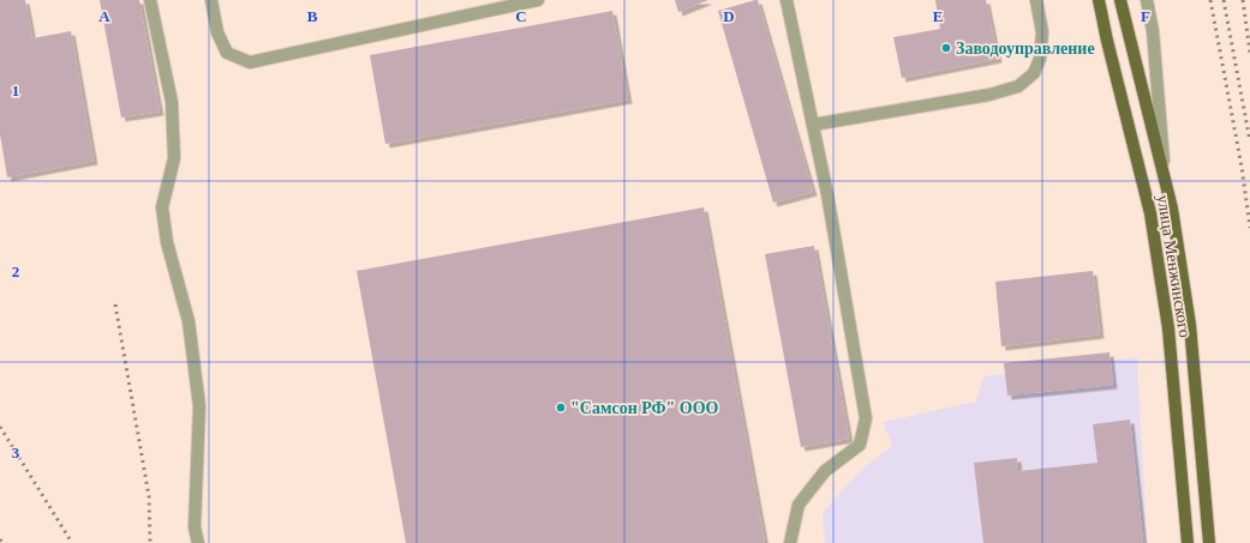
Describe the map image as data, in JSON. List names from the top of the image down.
{
  "streets": {
    "main road": ["улица Менжинского"]
  },
  "places": ["Заводоуправление", "\"Самсон РФ\" ООО"],
  "grid": {
    "columns": [
      "A",
      "B",
      "C",
      "D",
      "E",
      "F"
    ],
    "rows": ["1", "2", "3"]
  }
}
